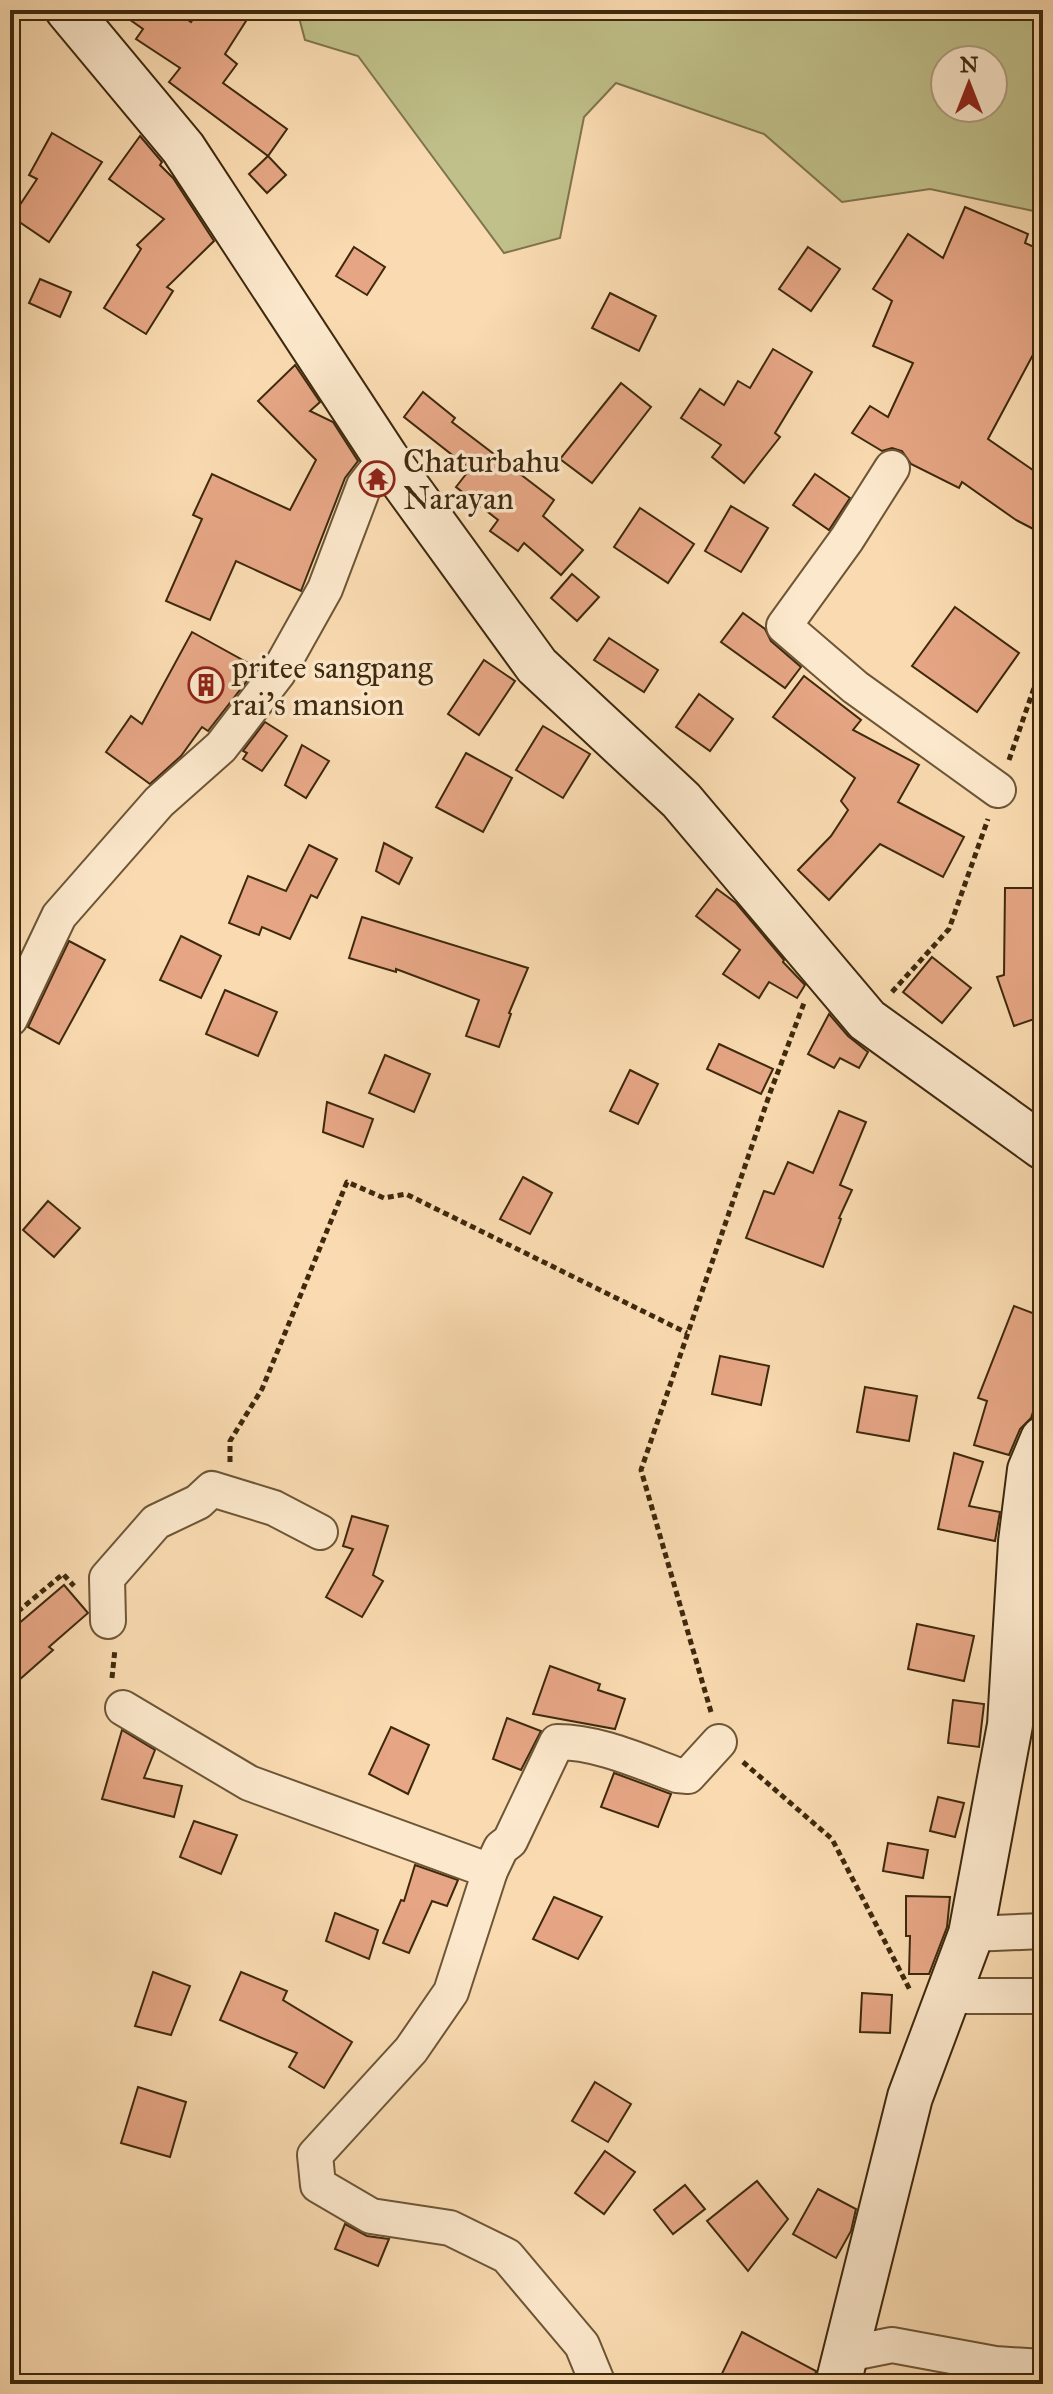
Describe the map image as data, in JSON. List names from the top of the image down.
{
  "places": {
    "temple": ["Chaturbahu Narayan"],
    "building": ["pritee sangpang rai's mansion"]
  },
  "north": "top"
}
